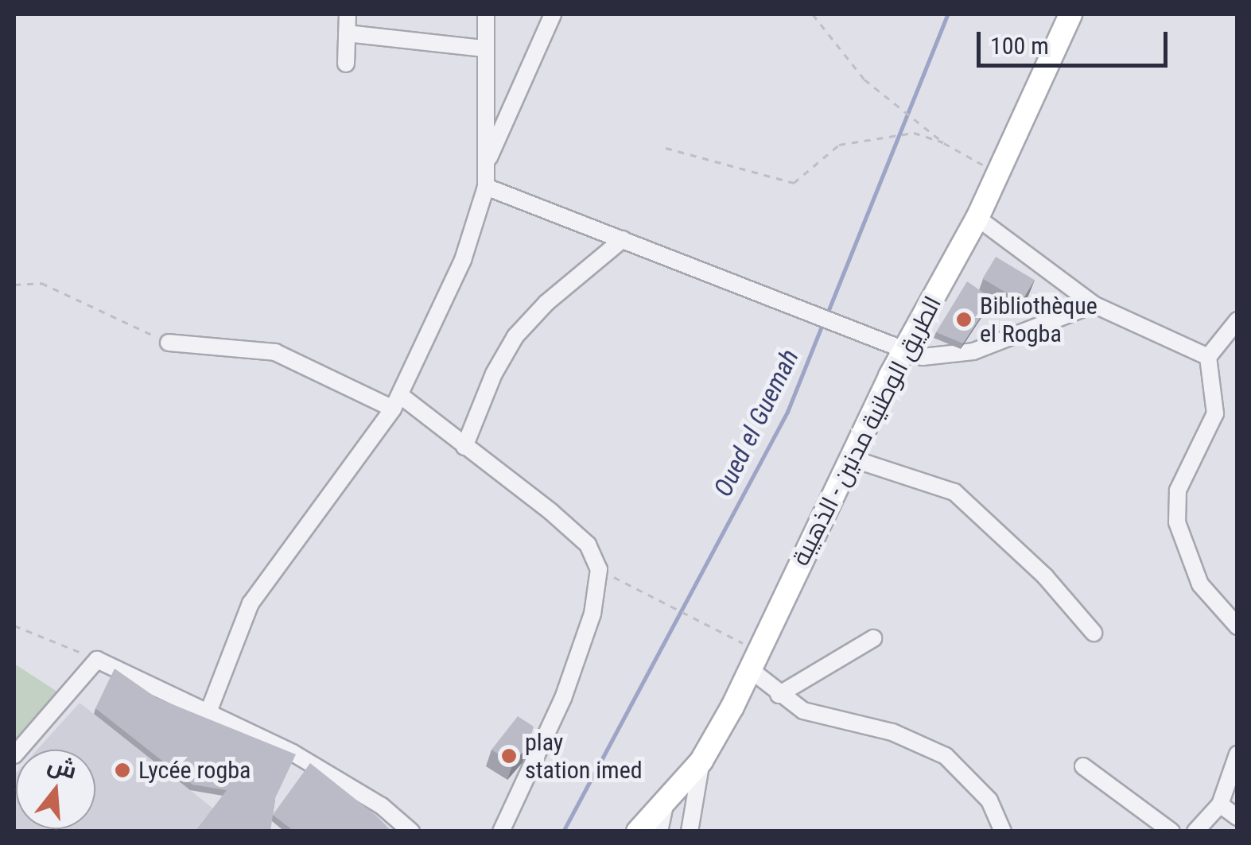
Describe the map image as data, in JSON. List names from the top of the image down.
{
  "streets": {
    "main road": ["الطريق الوطنية مدنين - الذهيبة"]
  },
  "water": ["Oued el Guemah"],
  "places": ["Bibliothèque el Rogba", "play station imed", "Lycée rogba"],
  "scale_bar": "100 m",
  "north": "top"
}
